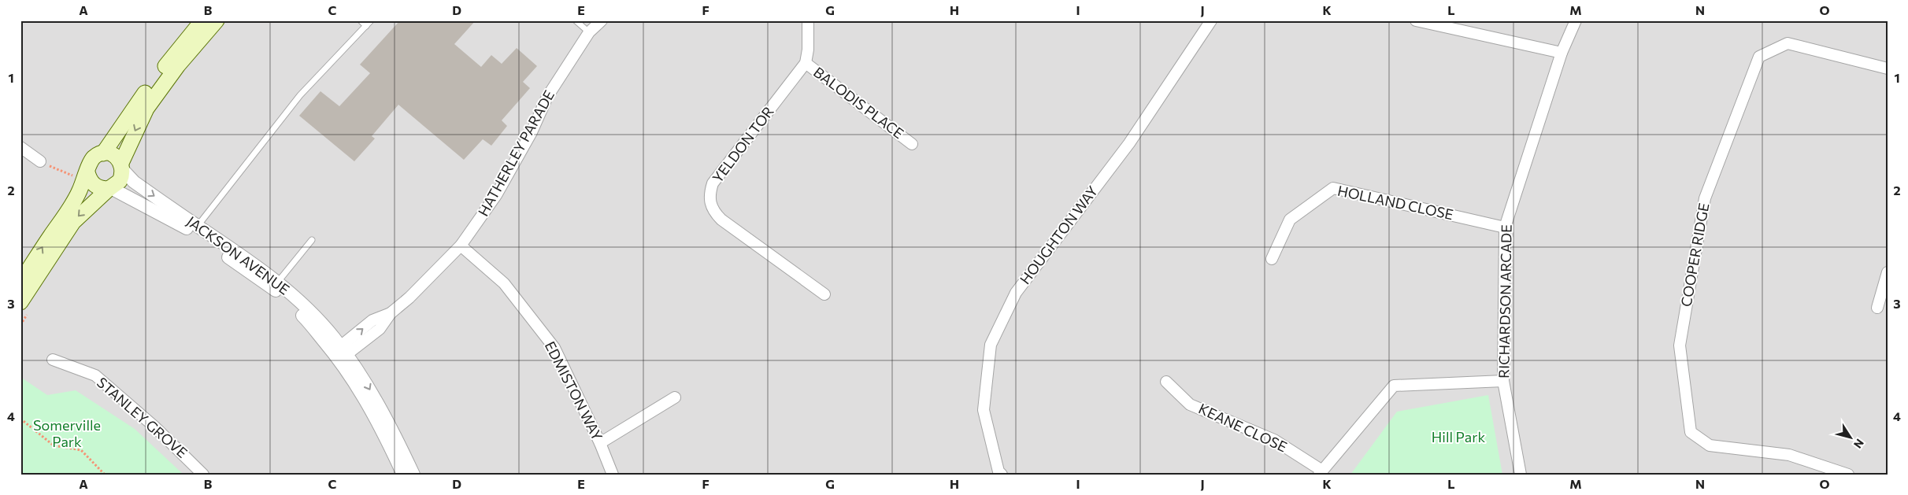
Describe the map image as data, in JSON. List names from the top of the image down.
{
  "streets": {
    "street": [
      "BALODIS PLACE",
      "YELDON TOR",
      "HATHERLEY PARADE",
      "HOLLAND CLOSE",
      "HOUGHTON WAY",
      "COOPER RIDGE",
      "JACKSON AVENUE",
      "RICHARDSON ARCADE",
      "EDMISTON WAY",
      "STANLEY GROVE",
      "KEANE CLOSE"
    ]
  },
  "crossings": [
    ["BALODIS PLACE", "YELDON TOR"],
    ["HATHERLEY PARADE", "JACKSON AVENUE"],
    ["HATHERLEY PARADE", "EDMISTON WAY"],
    ["HOLLAND CLOSE", "RICHARDSON ARCADE"]
  ],
  "parks": ["Somerville Park", "Hill Park"],
  "north": "bottom right",
  "grid": {
    "columns": [
      "A",
      "B",
      "C",
      "D",
      "E",
      "F",
      "G",
      "H",
      "I",
      "J",
      "K",
      "L",
      "M",
      "N",
      "O"
    ],
    "rows": [
      "1",
      "2",
      "3",
      "4"
    ]
  }
}
